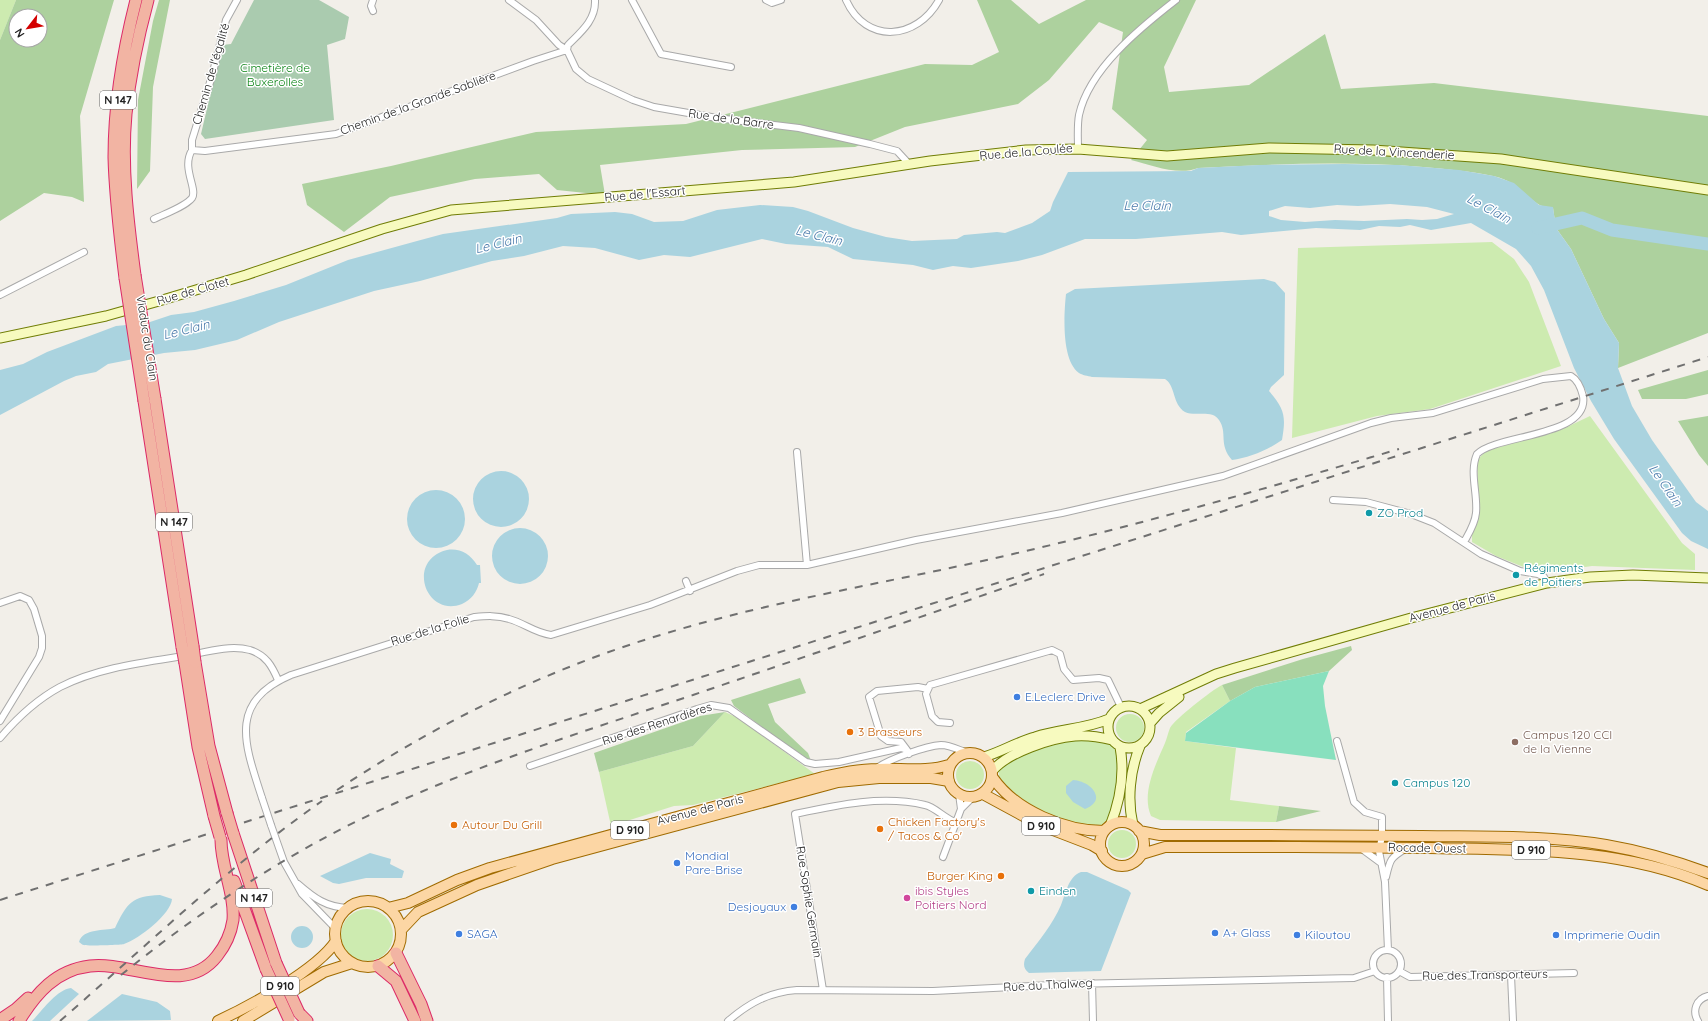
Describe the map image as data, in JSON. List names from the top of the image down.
{
  "streets": {
    "highway": ["N 147", "Viaduc du Clain"],
    "main road": [
      "Rue de la Coulée",
      "Rue de la Vincenderie",
      "Rue de l'Essart",
      "Rue de Clotet",
      "Avenue de Paris",
      "D 910",
      "Rocade Ouest"
    ],
    "street": [
      "Chemin de l'égalité",
      "Chemin de la Grande Sablière",
      "Rue de la Barre",
      "Rue de la Folie",
      "Rue des Renardières",
      "Rue Sophie Germain",
      "Rue des Transporteurs",
      "Rue du Thalweg"
    ]
  },
  "crossings": [
    ["Chemin de l'égalité", "Chemin de la Grande Sablière"],
    ["N 147", "Viaduc du Clain"],
    ["Chemin de la Grande Sablière", "Rue de la Barre"],
    ["Rue de la Barre", "Rue de la Coulée"],
    ["Rue de la Barre", "Rue de l'Essart"],
    ["Rue de la Coulée", "Rue de la Vincenderie"],
    ["Rue de la Coulée", "Rue de l'Essart"],
    ["Rue de l'Essart", "Rue de Clotet"],
    ["Avenue de Paris", "Rue de la Folie"],
    ["Avenue de Paris", "Rue des Renardières"],
    ["Avenue de Paris", "D 910"],
    ["Rue de la Folie", "D 910"],
    ["Rue des Renardières", "D 910"],
    ["D 910", "Rocade Ouest"],
    ["Rue Sophie Germain", "Rue du Thalweg"],
    ["Rue des Transporteurs", "Rue du Thalweg"]
  ],
  "water": ["Le Clain"],
  "parks": ["Cimetière de Buxerolles"],
  "places": [
    "ZO Prod",
    "Régiments de Poitiers",
    "E.Leclerc Drive",
    "3 Brasseurs",
    "Campus 120 CCI de la Vienne",
    "Campus 120",
    "Autour Du Grill",
    "Chicken Factory's / Tacos & Co'",
    "Mondial Pare-Brise",
    "Burger King",
    "Einden",
    "ibis Styles Poitiers Nord",
    "Desjoyaux",
    "A+ Glass",
    "SAGA",
    "Kiloutou",
    "Imprimerie Oudin"
  ],
  "north": "bottom left"
}
